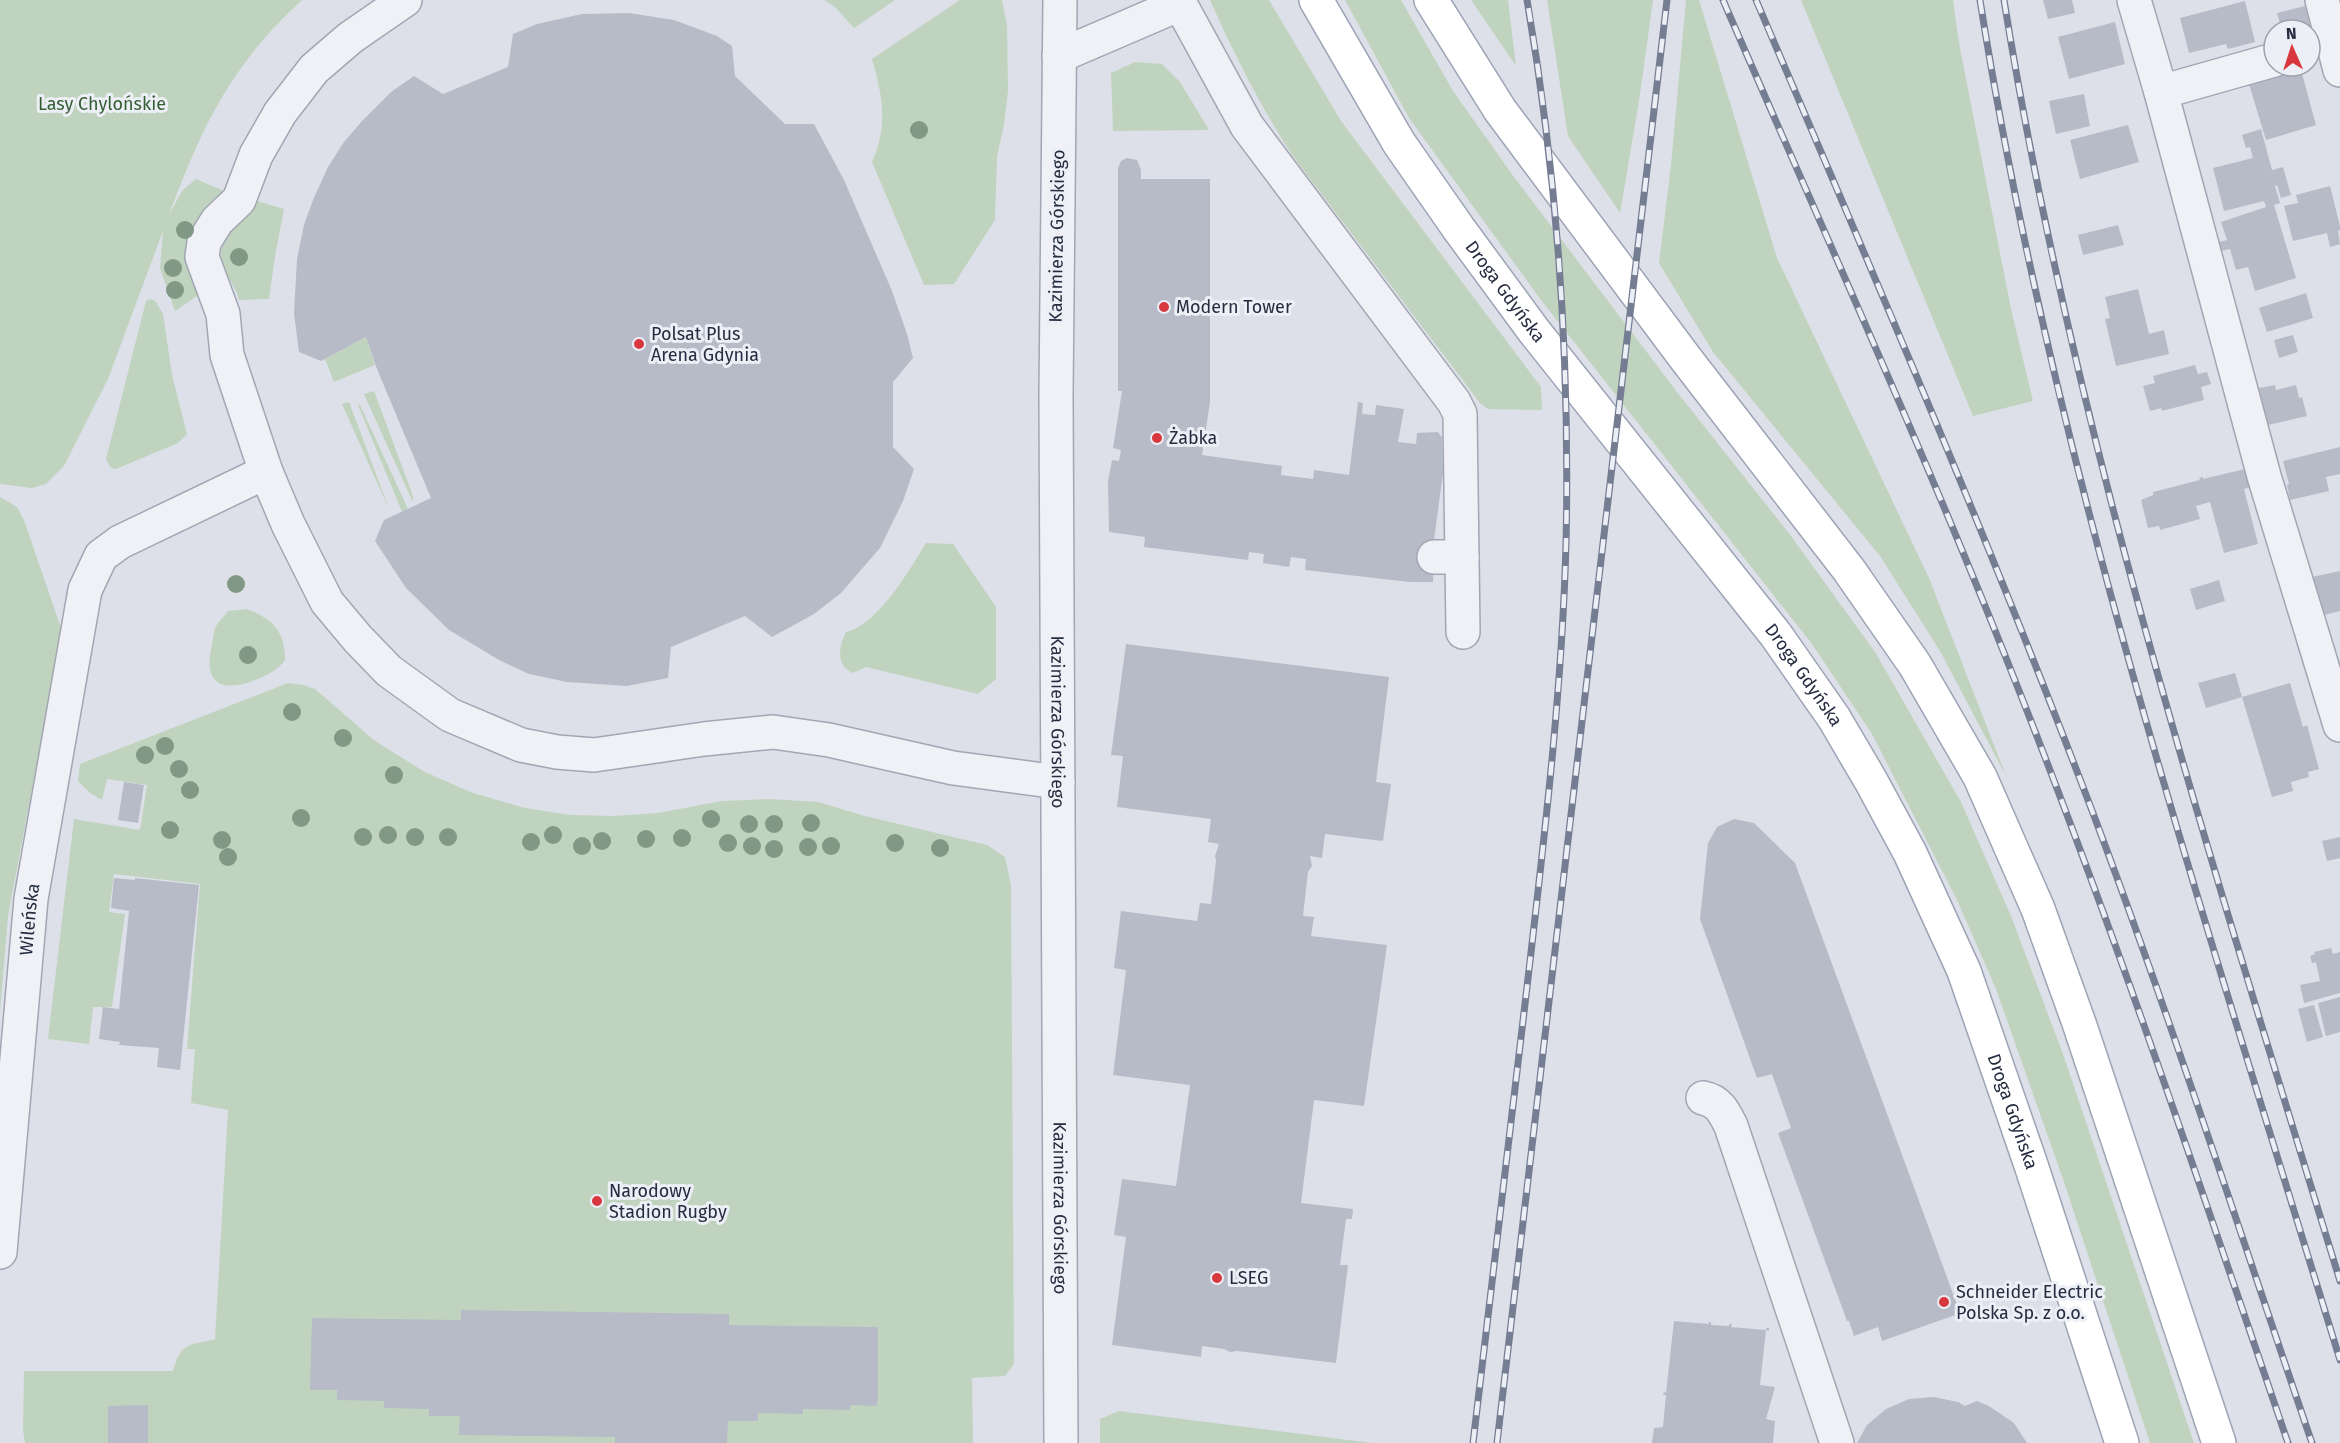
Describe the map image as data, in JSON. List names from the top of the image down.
{
  "streets": {
    "main road": ["Droga Gdyńska"],
    "street": ["Kazimierza Górskiego", "Wileńska"]
  },
  "parks": ["Lasy Chylońskie"],
  "places": [
    "Modern Tower",
    "Polsat Plus Arena Gdynia",
    "Żabka",
    "Narodowy Stadion Rugby",
    "LSEG",
    "Schneider Electric Polska Sp. z o.o."
  ],
  "north": "top"
}
